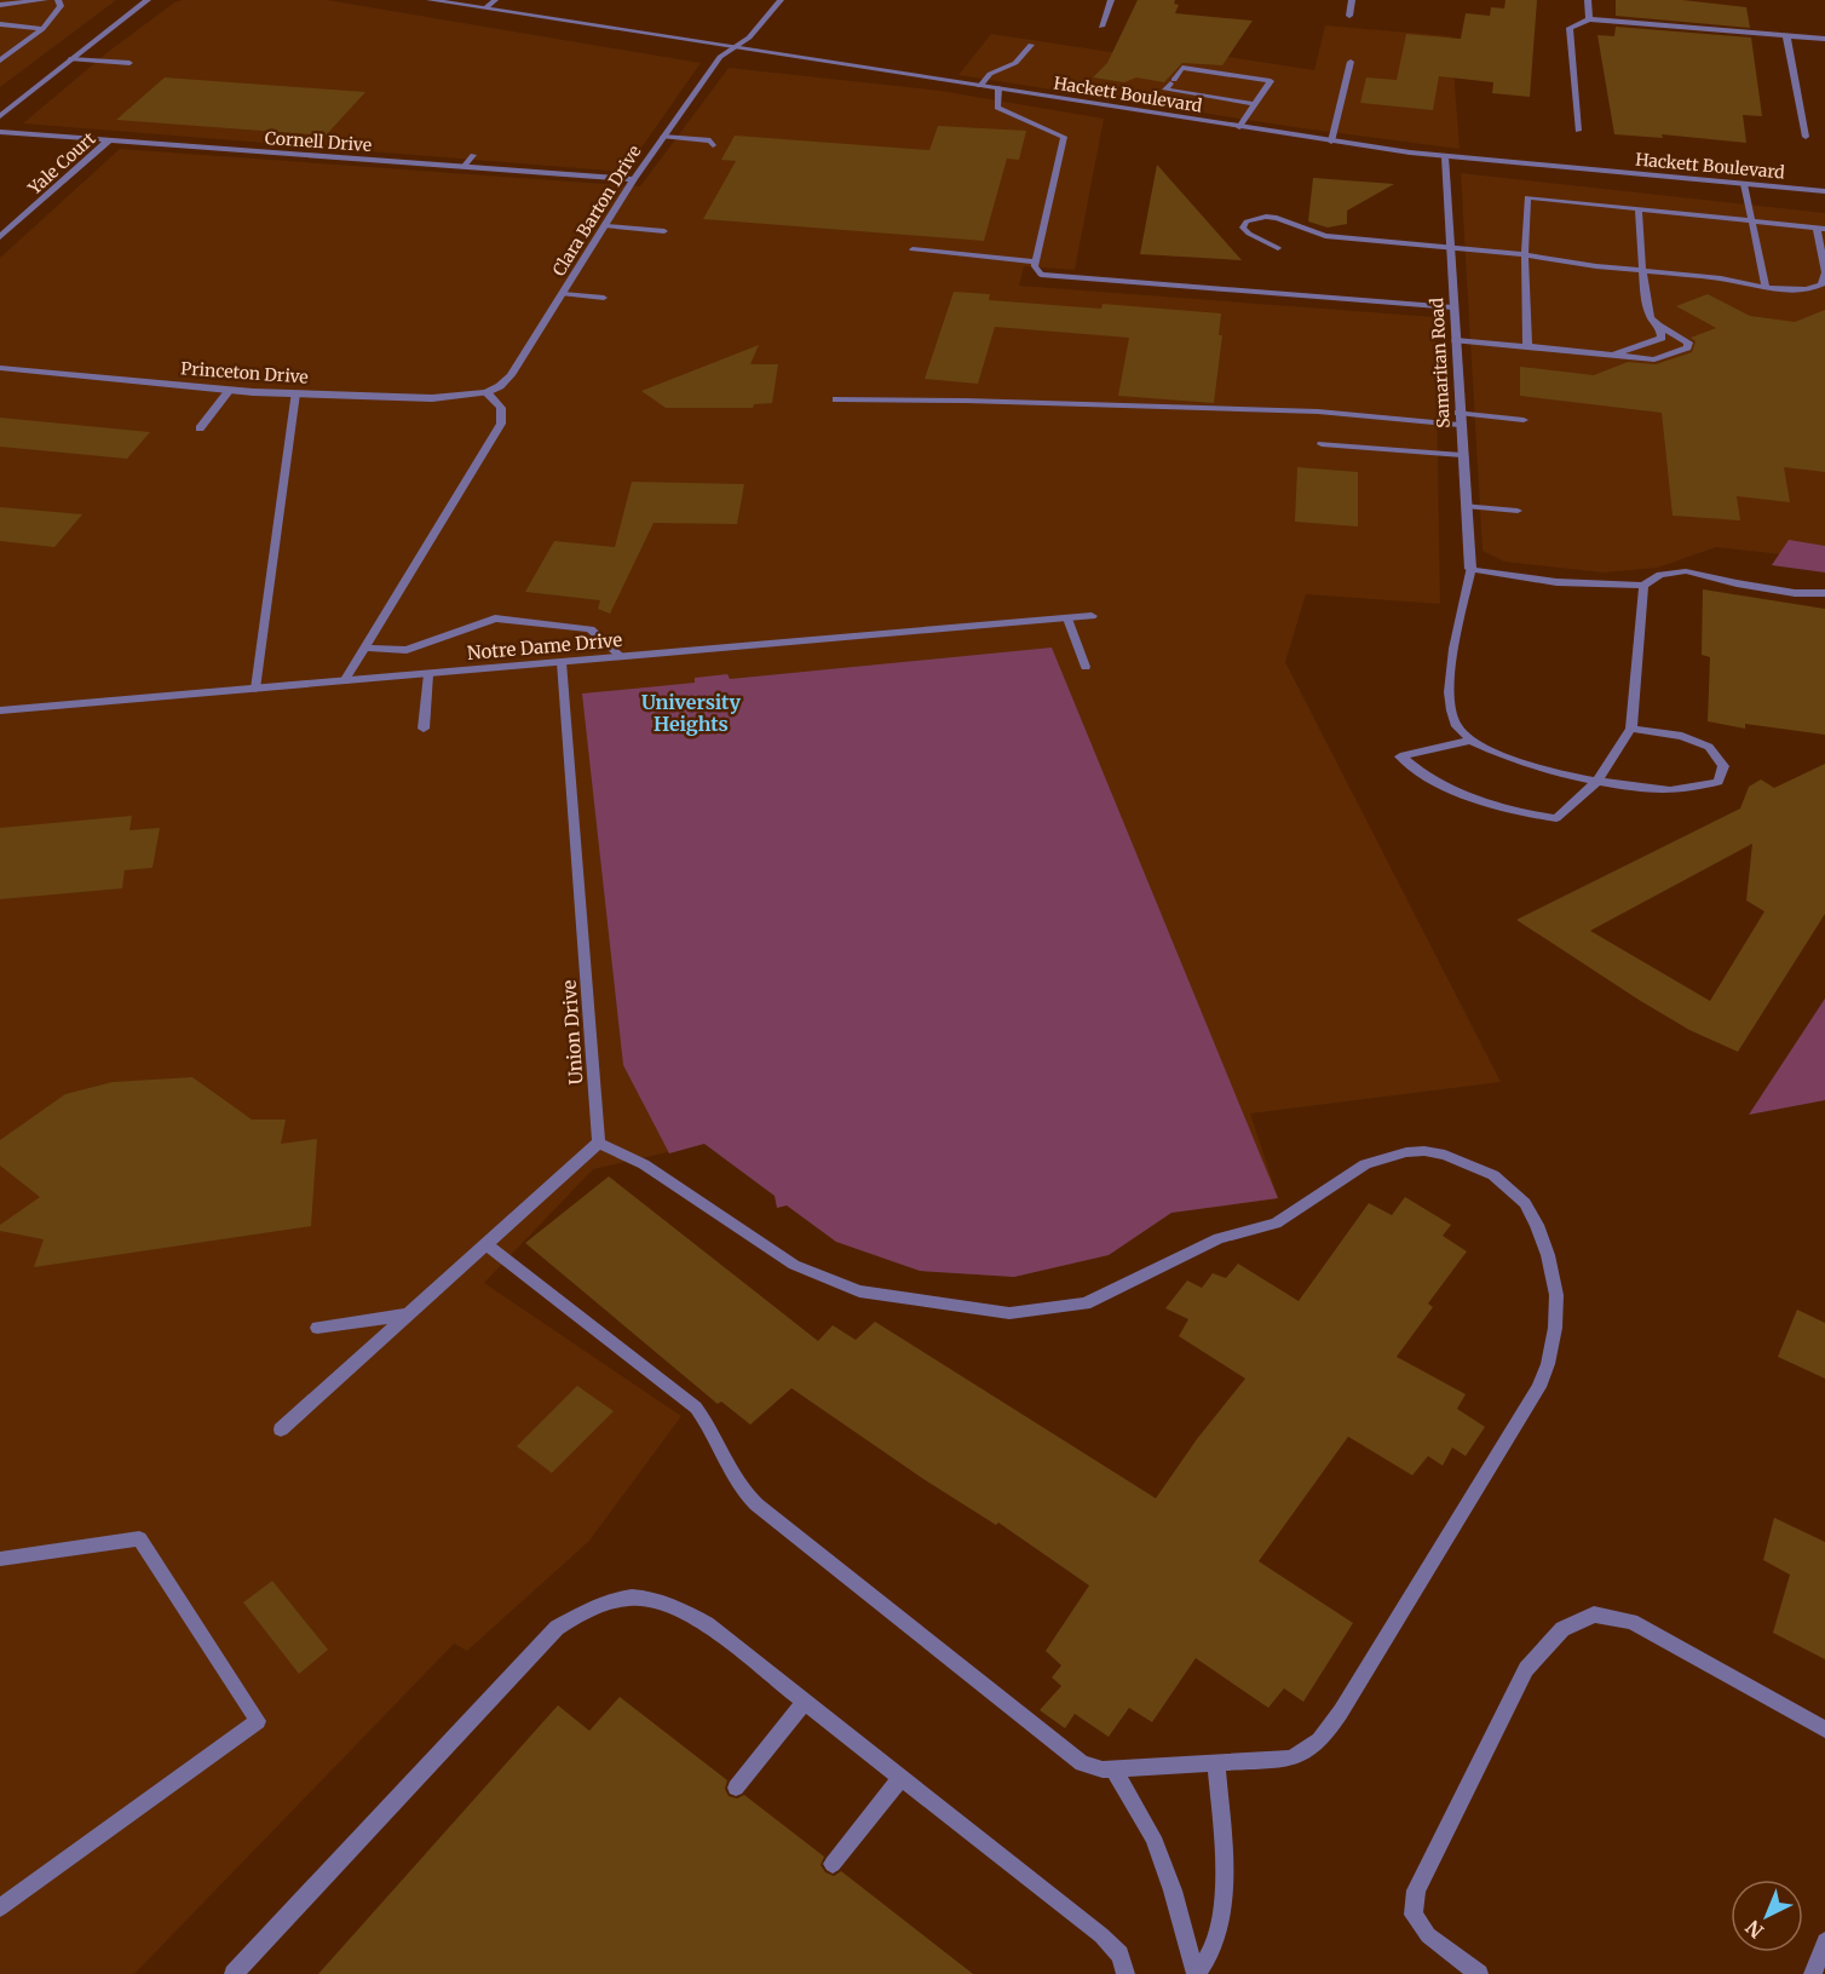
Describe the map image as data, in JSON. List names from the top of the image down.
{
  "streets": {
    "street": [
      "Hackett Boulevard",
      "Cornell Drive",
      "Yale Court",
      "Clara Barton Drive",
      "Samaritan Road",
      "Princeton Drive",
      "Notre Dame Drive"
    ],
    "lane": ["Union Drive"]
  },
  "crossings": [
    ["Hackett Boulevard", "Clara Barton Drive"],
    ["Hackett Boulevard", "Samaritan Road"],
    ["Cornell Drive", "Yale Court"],
    ["Cornell Drive", "Clara Barton Drive"],
    ["Clara Barton Drive", "Princeton Drive"],
    ["Notre Dame Drive", "Union Drive"]
  ],
  "districts": ["University Heights"],
  "north": "bottom left"
}
